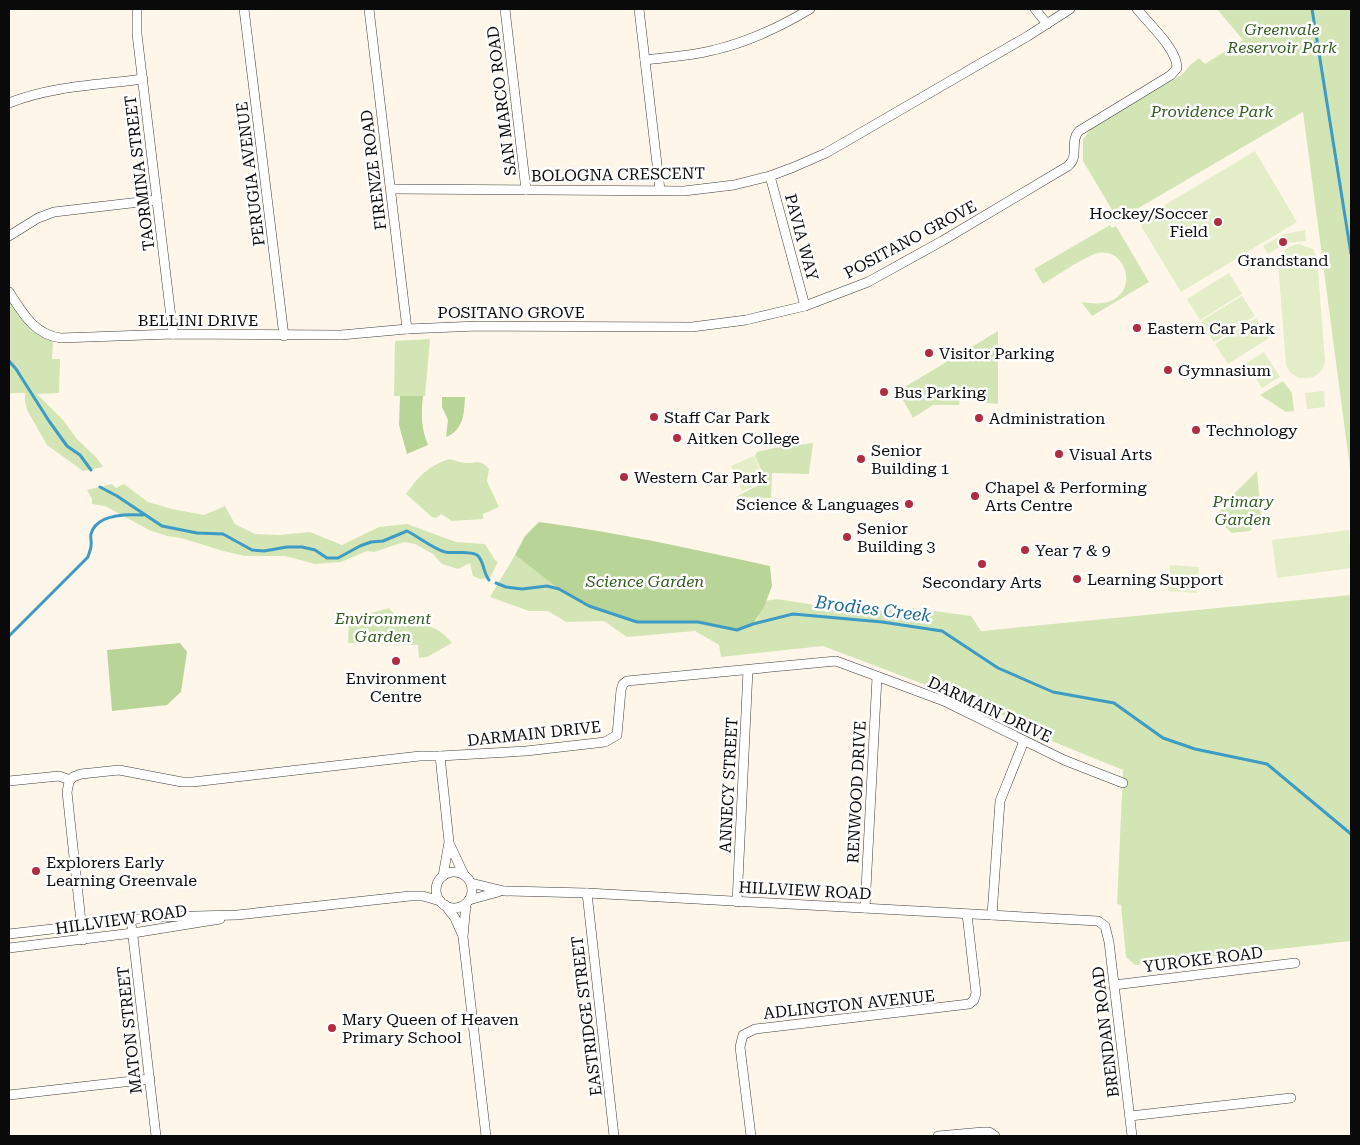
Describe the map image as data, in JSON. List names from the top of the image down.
{
  "streets": {
    "street": [
      "SAN MARCO ROAD",
      "FIRENZE ROAD",
      "TAORMINA STREET",
      "PERUGIA AVENUE",
      "BOLOGNA CRESCENT",
      "PAVIA WAY",
      "POSITANO GROVE",
      "BELLINI DRIVE",
      "DARMAIN DRIVE",
      "ANNECY STREET",
      "RENWOOD DRIVE",
      "HILLVIEW ROAD",
      "YUROKE ROAD",
      "ADLINGTON AVENUE",
      "EASTRIDGE STREET",
      "MATON STREET",
      "BRENDAN ROAD"
    ]
  },
  "crossings": [
    ["SAN MARCO ROAD", "BOLOGNA CRESCENT"],
    ["FIRENZE ROAD", "BOLOGNA CRESCENT"],
    ["FIRENZE ROAD", "POSITANO GROVE"],
    ["FIRENZE ROAD", "BELLINI DRIVE"],
    ["TAORMINA STREET", "BELLINI DRIVE"],
    ["PERUGIA AVENUE", "BELLINI DRIVE"],
    ["BOLOGNA CRESCENT", "PAVIA WAY"],
    ["PAVIA WAY", "POSITANO GROVE"],
    ["POSITANO GROVE", "BELLINI DRIVE"],
    ["DARMAIN DRIVE", "ANNECY STREET"],
    ["DARMAIN DRIVE", "RENWOOD DRIVE"],
    ["ANNECY STREET", "HILLVIEW ROAD"],
    ["RENWOOD DRIVE", "HILLVIEW ROAD"],
    ["HILLVIEW ROAD", "ADLINGTON AVENUE"],
    ["HILLVIEW ROAD", "EASTRIDGE STREET"],
    ["HILLVIEW ROAD", "MATON STREET"],
    ["HILLVIEW ROAD", "BRENDAN ROAD"],
    ["YUROKE ROAD", "BRENDAN ROAD"]
  ],
  "water": ["Brodies Creek"],
  "parks": [
    "Greenvale Reservoir Park",
    "Providence Park",
    "Primary Garden",
    "Science Garden",
    "Environment Garden"
  ],
  "places": [
    "Hockey/Soccer Field",
    "Grandstand",
    "Eastern Car Park",
    "Visitor Parking",
    "Gymnasium",
    "Bus Parking",
    "Staff Car Park",
    "Administration",
    "Technology",
    "Aitken College",
    "Visual Arts",
    "Senior Building 1",
    "Western Car Park",
    "Chapel & Performing Arts Centre",
    "Science & Languages",
    "Senior Building 3",
    "Year 7 & 9",
    "Secondary Arts",
    "Learning Support",
    "Environment Centre",
    "Explorers Early Learning Greenvale",
    "Mary Queen of Heaven Primary School"
  ]
}
